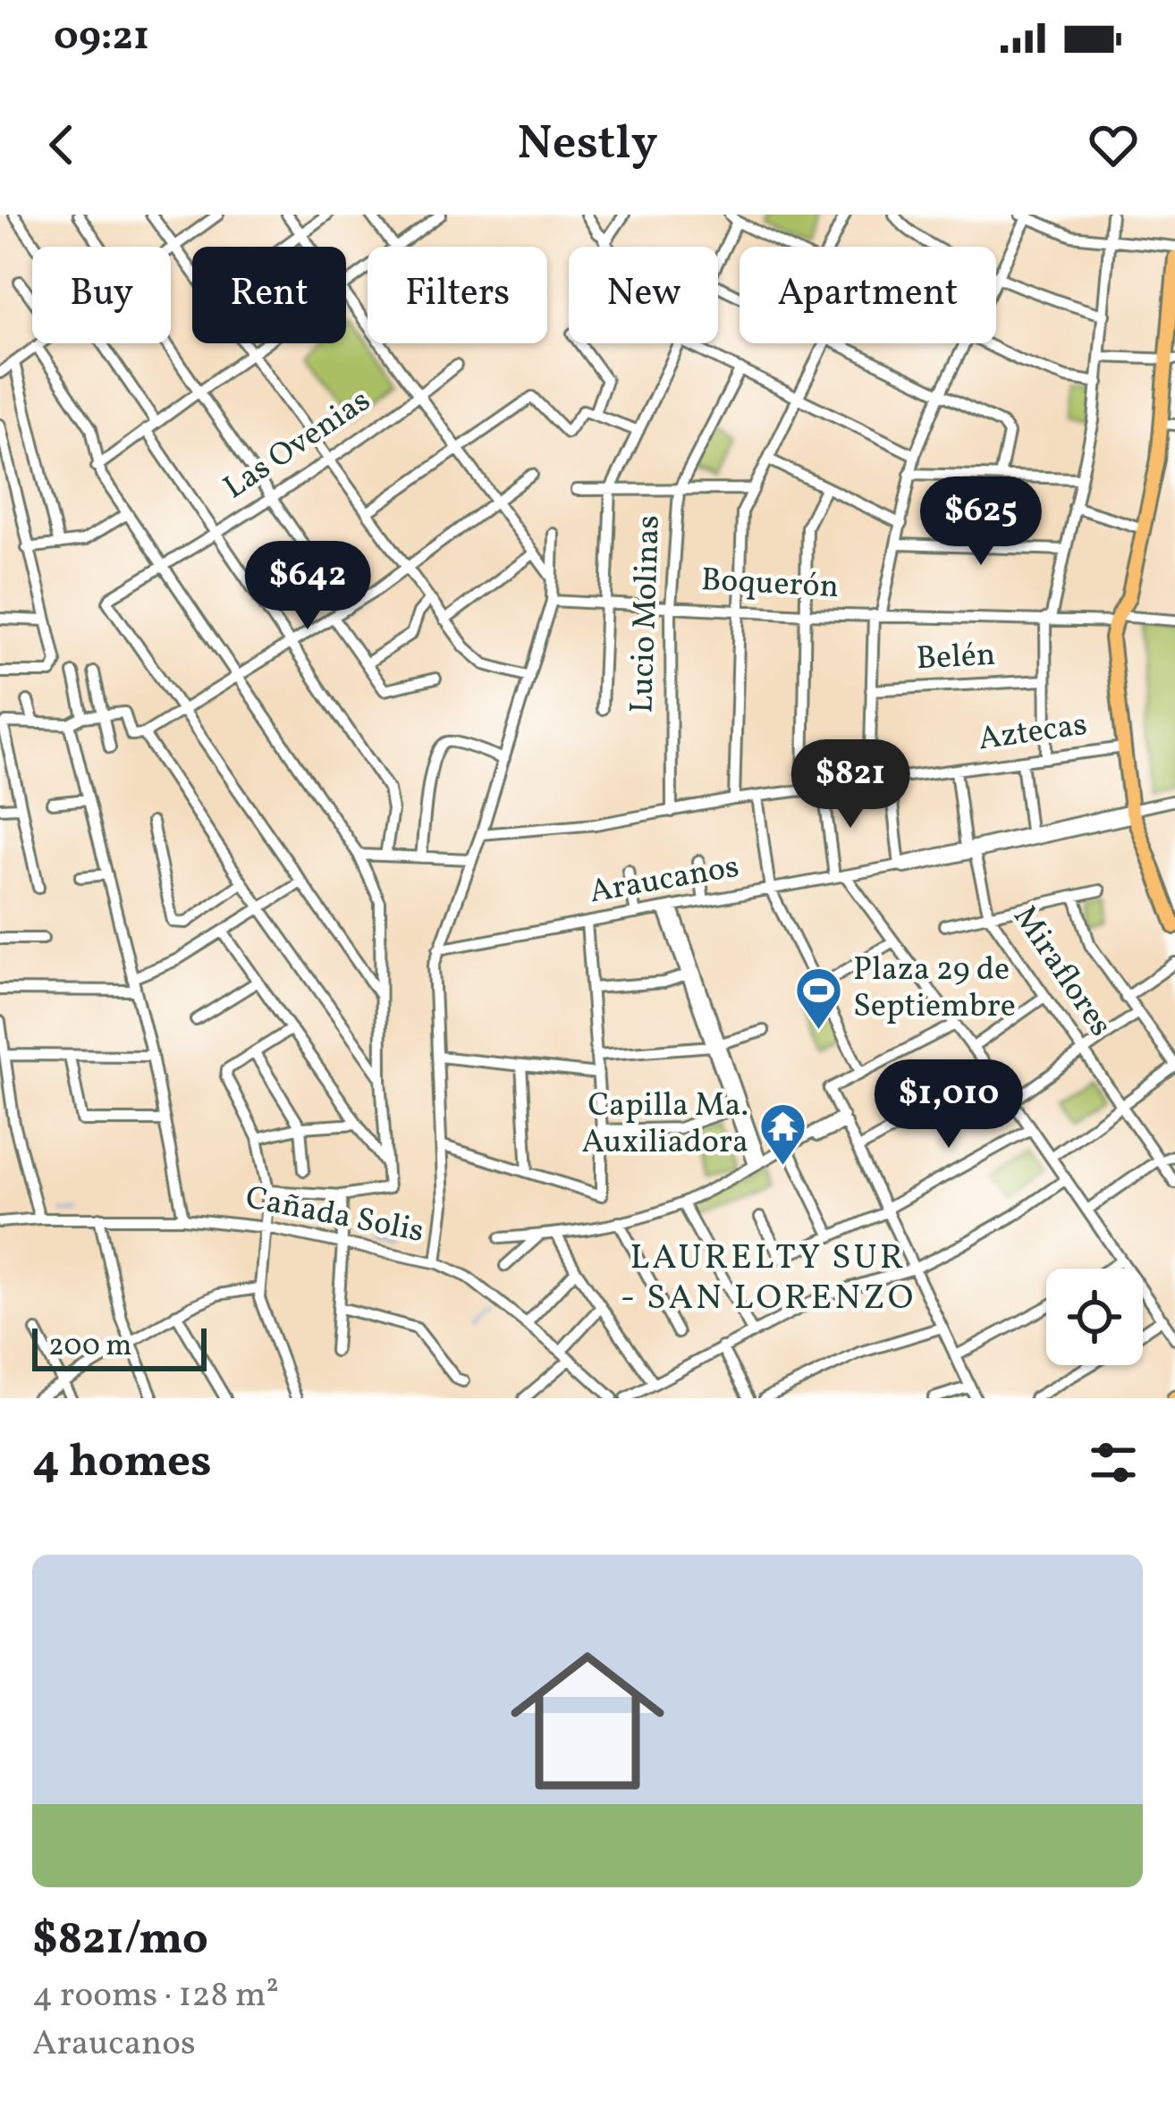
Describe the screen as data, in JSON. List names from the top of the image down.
{
  "streets": {
    "street": [
      "Las Ovenias",
      "Boquerón",
      "Lucio Molinas",
      "Belén",
      "Aztecas",
      "Araucanos",
      "Miraflores",
      "Cañada Solis"
    ]
  },
  "crossings": [
    ["Boquerón", "Lucio Molinas"],
    ["Lucio Molinas", "Aztecas"],
    ["Aztecas", "Miraflores"],
    ["Araucanos", "Miraflores"]
  ],
  "districts": ["LAURELTY SUR - SAN LORENZO"],
  "places": {
    "sports": ["Plaza 29 de Septiembre"],
    "temple": ["Capilla Ma. Auxiliadora"]
  },
  "scale_bar": "200 m",
  "page": {
    "status": "09:21",
    "header": "Nestly",
    "chip": [
      "Buy",
      "Rent",
      "Filters",
      "New",
      "Apartment"
    ],
    "price": [
      "$625",
      "$642",
      "$821",
      "$1,010"
    ],
    "scale": "200 m",
    "heading": "4 homes",
    "list": [
      {
        "name": "$821/mo",
        "note": "4 rooms · 128 m² · Araucanos"
      }
    ]
  }
}
